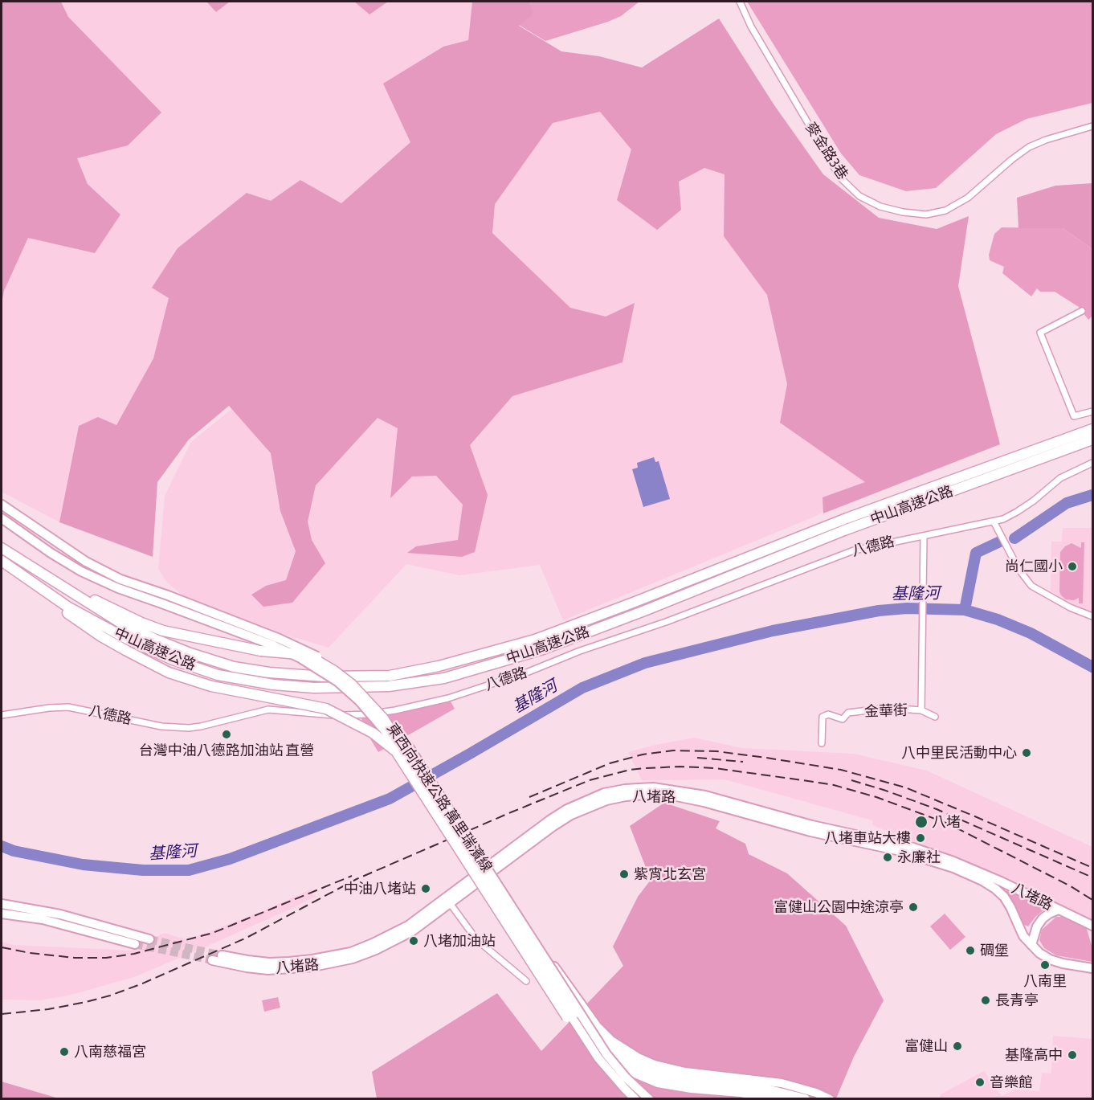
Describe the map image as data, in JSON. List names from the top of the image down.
{
  "streets": {
    "highway": ["中山高速公路"],
    "main road": ["八堵路", "東西向快速公路 萬里瑞濱線"],
    "street": ["麥金路3巷", "八德路", "金華街"]
  },
  "crossings": [
    ["八德路", "金華街"]
  ],
  "water": ["基隆河"],
  "places": [
    "尚仁國小",
    "台灣中油八德路加油站 直營",
    "八中里民活動中心",
    "八堵",
    "八堵車站大樓",
    "永廉社",
    "紫宵北玄宮",
    "中油八堵站",
    "富健山公園中途涼亭",
    "八堵加油站",
    "碉堡",
    "八南里",
    "長青亭",
    "富健山",
    "八南慈福宮",
    "基隆高中",
    "音樂館"
  ]
}
